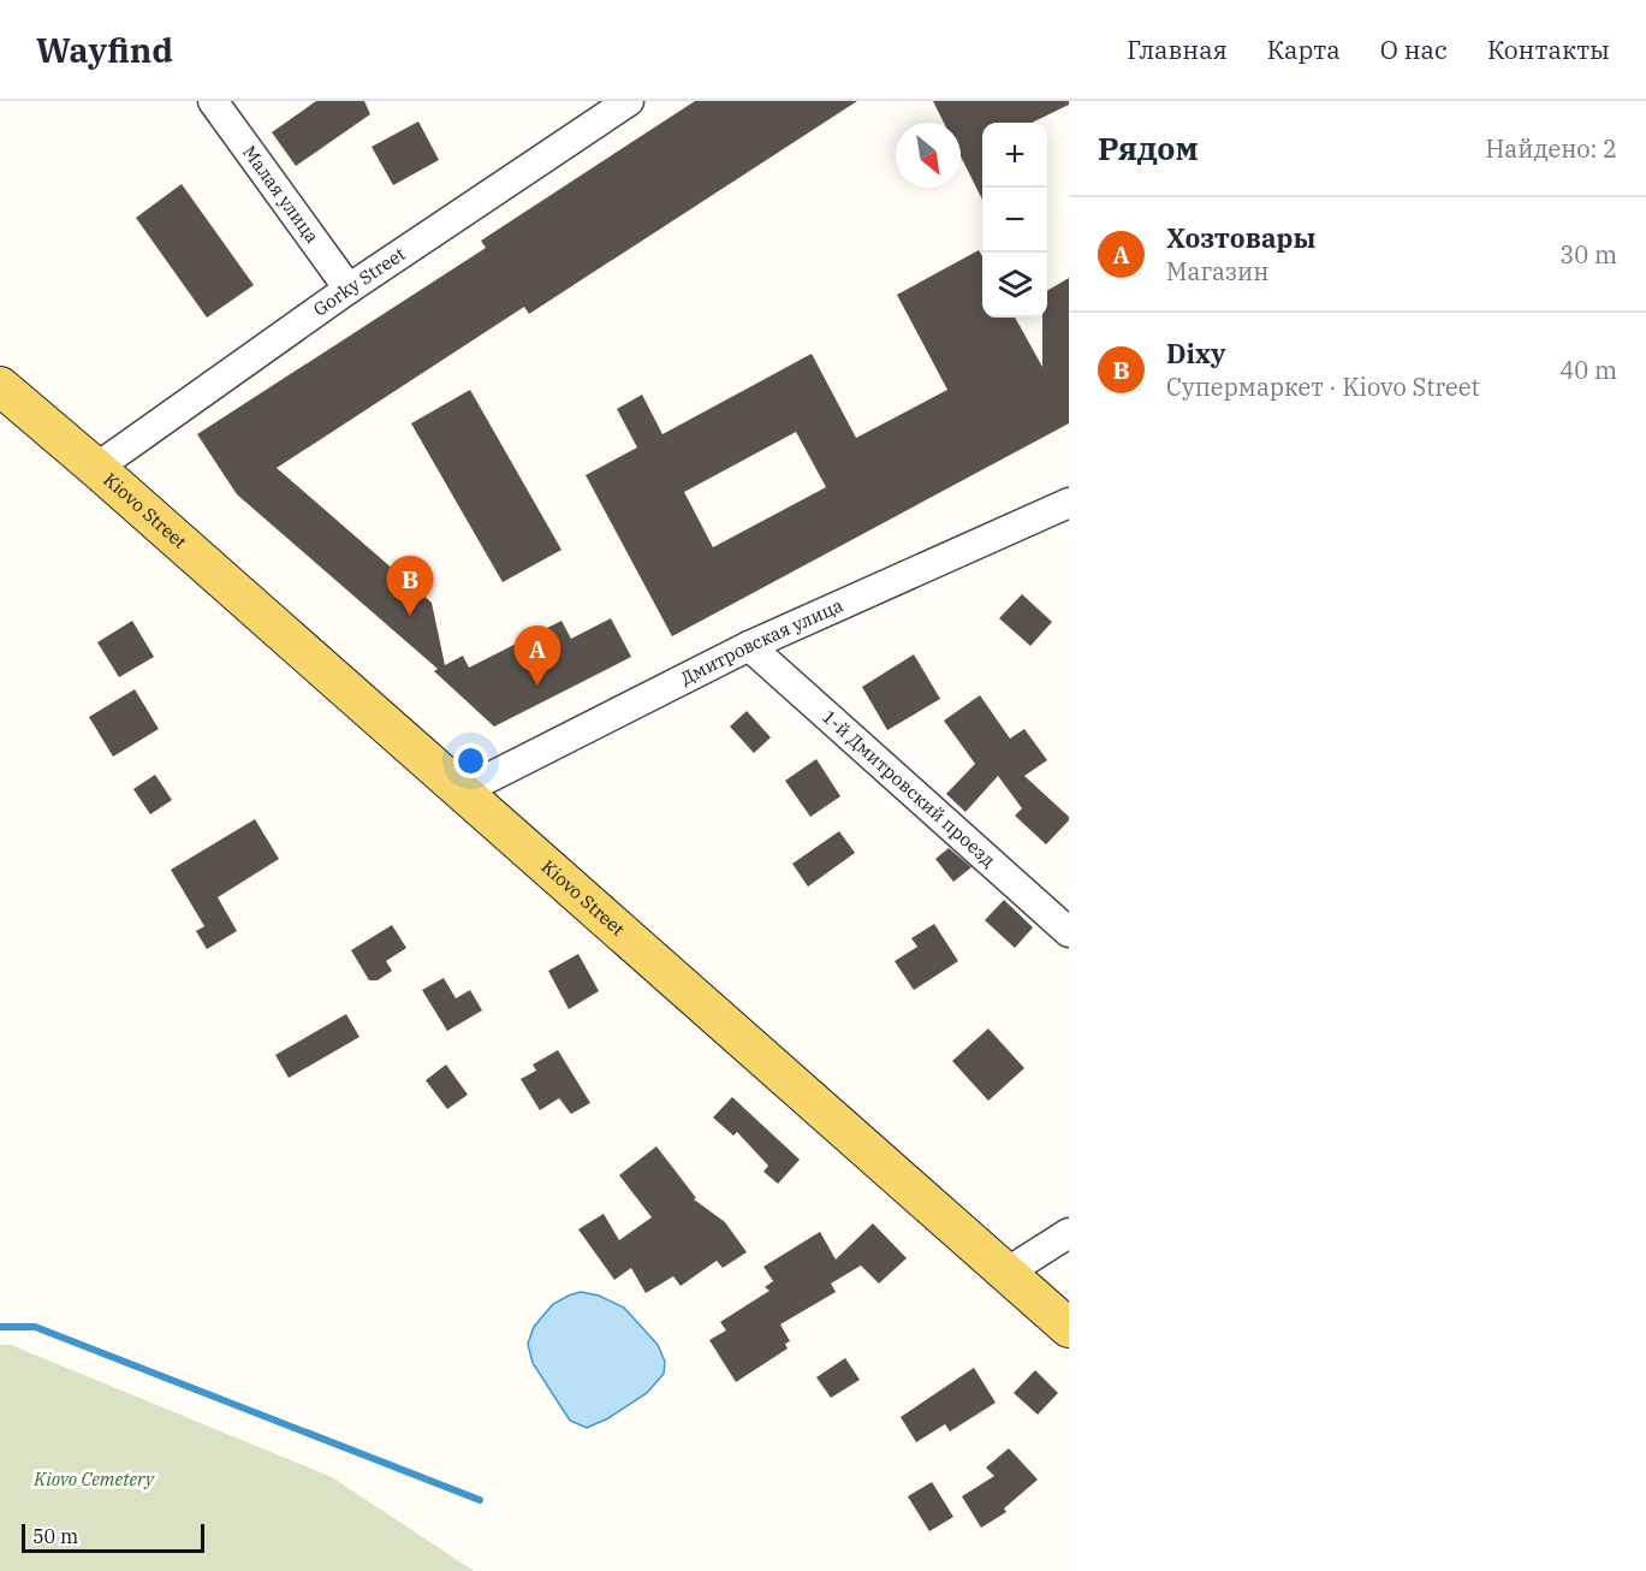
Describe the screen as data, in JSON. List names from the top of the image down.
{
  "streets": {
    "main road": ["Kiovo Street"],
    "street": [
      "Малая улица",
      "Gorky Street",
      "Дмитровская улица",
      "1-й Дмитровский проезд"
    ]
  },
  "crossings": [
    ["Малая улица", "Gorky Street"],
    ["Gorky Street", "Kiovo Street"],
    ["Kiovo Street", "Дмитровская улица"],
    ["Дмитровская улица", "1-й Дмитровский проезд"]
  ],
  "parks": ["Kiovo Cemetery"],
  "scale_bar": "50 m",
  "north": "bottom right",
  "page": {
    "header": "Wayfind",
    "nav": [
      "Главная",
      "Карта",
      "О нас",
      "Контакты"
    ],
    "heading": ["Рядом", "Найдено: 2"],
    "map_buttons": ["+", "−"],
    "list": [
      {
        "mark": "A",
        "name": "Хозтовары",
        "note": "Магазин",
        "value": "30 m"
      },
      {
        "mark": "B",
        "name": "Dixy",
        "note": "Супермаркет · Kiovo Street",
        "value": "40 m"
      }
    ],
    "pins": ["B", "A"],
    "scale": "50 m"
  }
}
